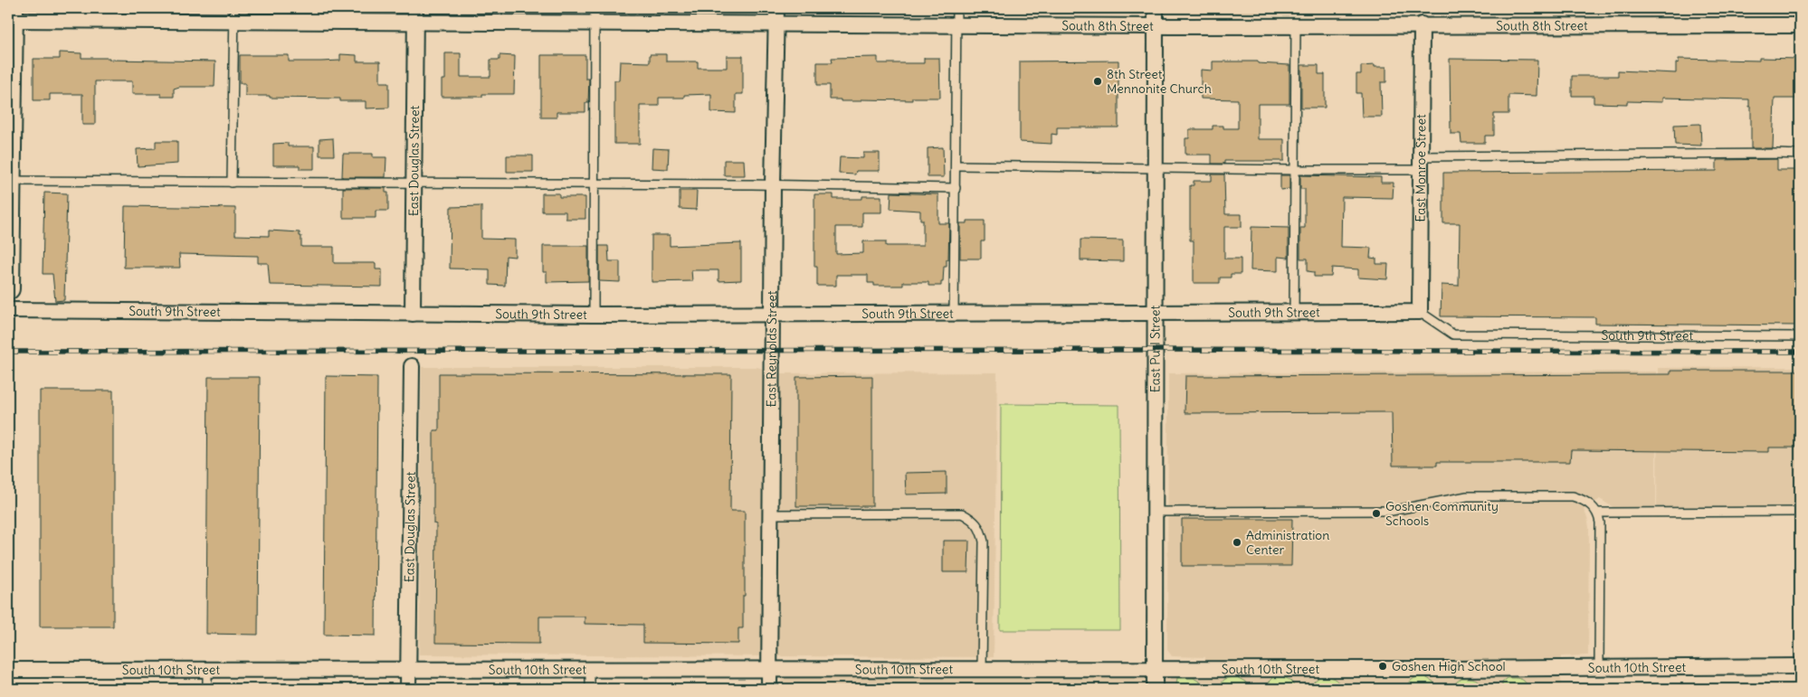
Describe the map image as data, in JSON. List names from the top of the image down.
{
  "streets": {
    "street": [
      "South 8th Street",
      "East Douglas Street",
      "East Monroe Street",
      "South 9th Street",
      "East Reynolds Street",
      "East Purl Street",
      "South 10th Street"
    ]
  },
  "crossings": [
    ["South 8th Street", "East Douglas Street"],
    ["South 8th Street", "East Monroe Street"],
    ["South 8th Street", "East Reynolds Street"],
    ["South 8th Street", "East Purl Street"],
    ["East Douglas Street", "South 9th Street"],
    ["East Douglas Street", "South 10th Street"],
    ["East Monroe Street", "South 9th Street"],
    ["South 9th Street", "East Reynolds Street"],
    ["South 9th Street", "East Purl Street"],
    ["East Reynolds Street", "South 10th Street"],
    ["East Purl Street", "South 10th Street"]
  ],
  "places": [
    "8th Street Mennonite Church",
    "Goshen Community Schools",
    "Administration Center",
    "Goshen High School"
  ]
}
